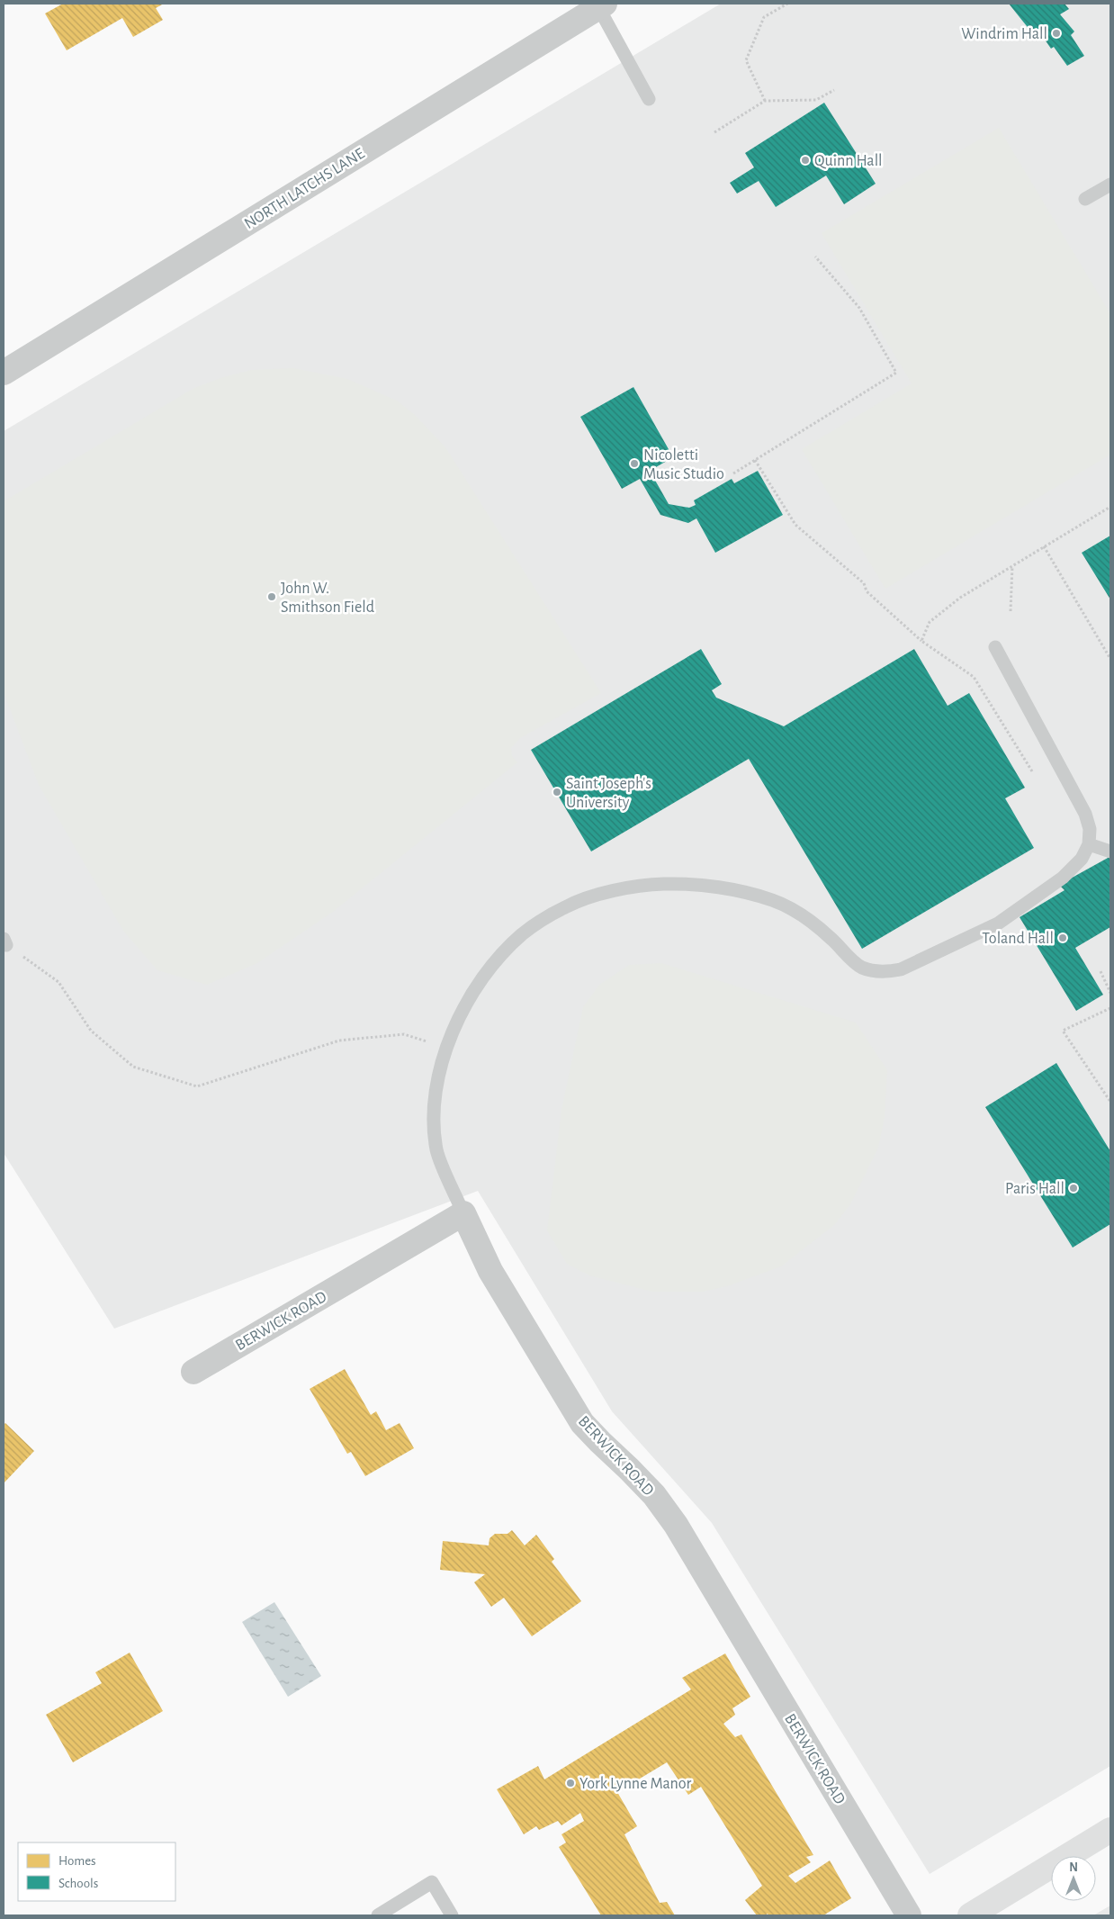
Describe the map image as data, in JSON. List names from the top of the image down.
{
  "streets": {
    "street": ["NORTH LATCHS LANE", "BERWICK ROAD"]
  },
  "places": [
    "Windrim Hall",
    "Quinn Hall",
    "Nicoletti Music Studio",
    "John W. Smithson Field",
    "Saint Joseph's University",
    "Toland Hall",
    "Paris Hall",
    "York Lynne Manor"
  ],
  "legend": ["Homes", "Schools"],
  "north": "top"
}
